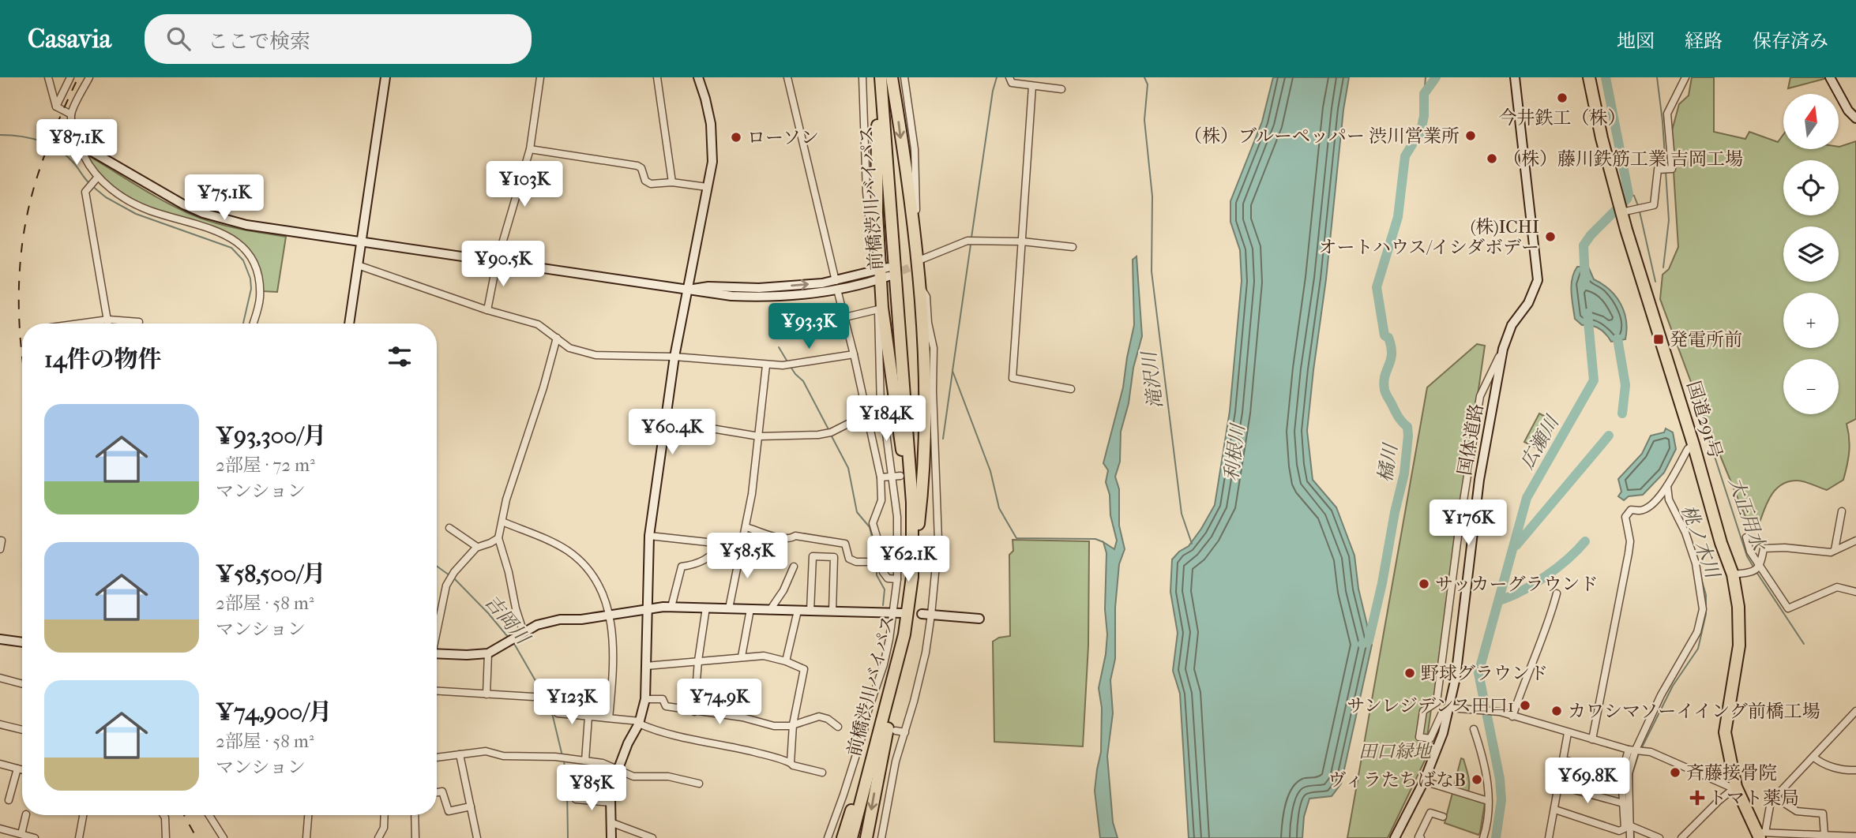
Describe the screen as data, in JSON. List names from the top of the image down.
{
  "streets": {
    "highway": ["前橋渋川バイパス", "国道291号"],
    "street": ["国体道路"]
  },
  "water": [
    "滝沢川",
    "広瀬川",
    "利根川",
    "橘川",
    "大正用水",
    "桃ノ木川",
    "吉岡川"
  ],
  "parks": ["田口緑地"],
  "places": {
    "other": [
      "今井鉄工（株）",
      "（株）ブルーペッパー 渋川営業所",
      "ローソン",
      "（株）藤川鉄筋工業 吉岡工場",
      "(株)ICHI オートハウス/イシダボデー",
      "サッカーグラウンド",
      "野球グラウンド",
      "サンレジデンス田口1",
      "カワシマソーイイング前橋工場",
      "斉藤接骨院",
      "ヴィラたちばなB"
    ],
    "transit": ["発電所前"],
    "health": ["トマト薬局"]
  },
  "north": "top",
  "page": {
    "header": "Casavia",
    "search": "ここで検索",
    "nav": ["地図", "経路", "保存済み"],
    "map_buttons": ["+", "−"],
    "price": [
      "¥87.1K",
      "¥103K",
      "¥75.1K",
      "¥90.5K",
      "¥93.3K",
      "¥184K",
      "¥60.4K",
      "¥176K",
      "¥58.5K",
      "¥62.1K",
      "¥123K",
      "¥74.9K",
      "¥69.8K",
      "¥85K"
    ],
    "heading": "14件の物件",
    "list": [
      {
        "name": "¥93,300/月",
        "note": "2部屋 · 72 m² · マンション"
      },
      {
        "name": "¥58,500/月",
        "note": "2部屋 · 58 m² · マンション"
      },
      {
        "name": "¥74,900/月",
        "note": "2部屋 · 58 m² · マンション"
      }
    ]
  }
}
